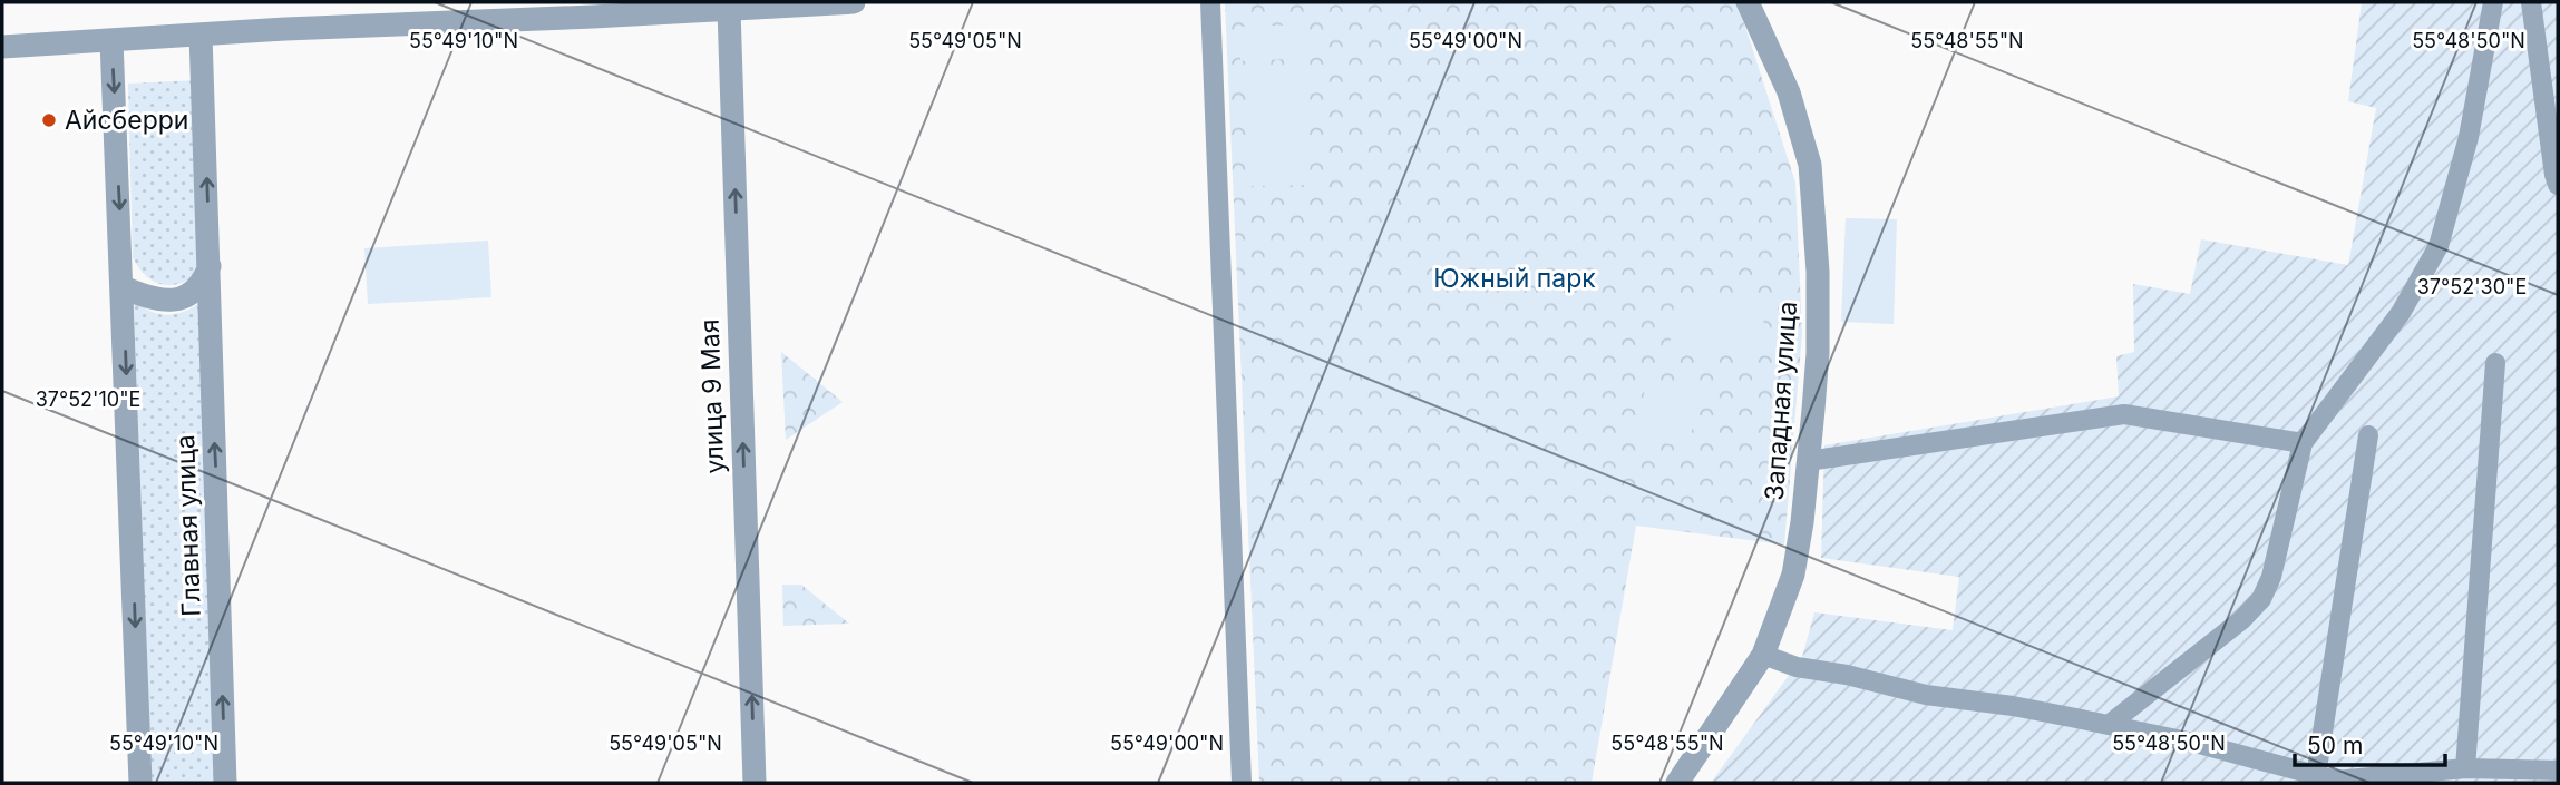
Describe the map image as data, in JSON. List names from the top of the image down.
{
  "streets": {
    "street": ["улица 9 Мая", "Западная улица", "Главная улица"]
  },
  "one_way": ["улица 9 Мая"],
  "parks": ["Южный парк"],
  "places": ["Айсберри"],
  "scale_bar": "50 m",
  "coordinates": [
    "55°49'10\"N",
    "55°49'05\"N",
    "55°49'00\"N",
    "55°48'55\"N",
    "55°48'50\"N",
    "37°52'30\"E",
    "37°52'10\"E"
  ]
}
